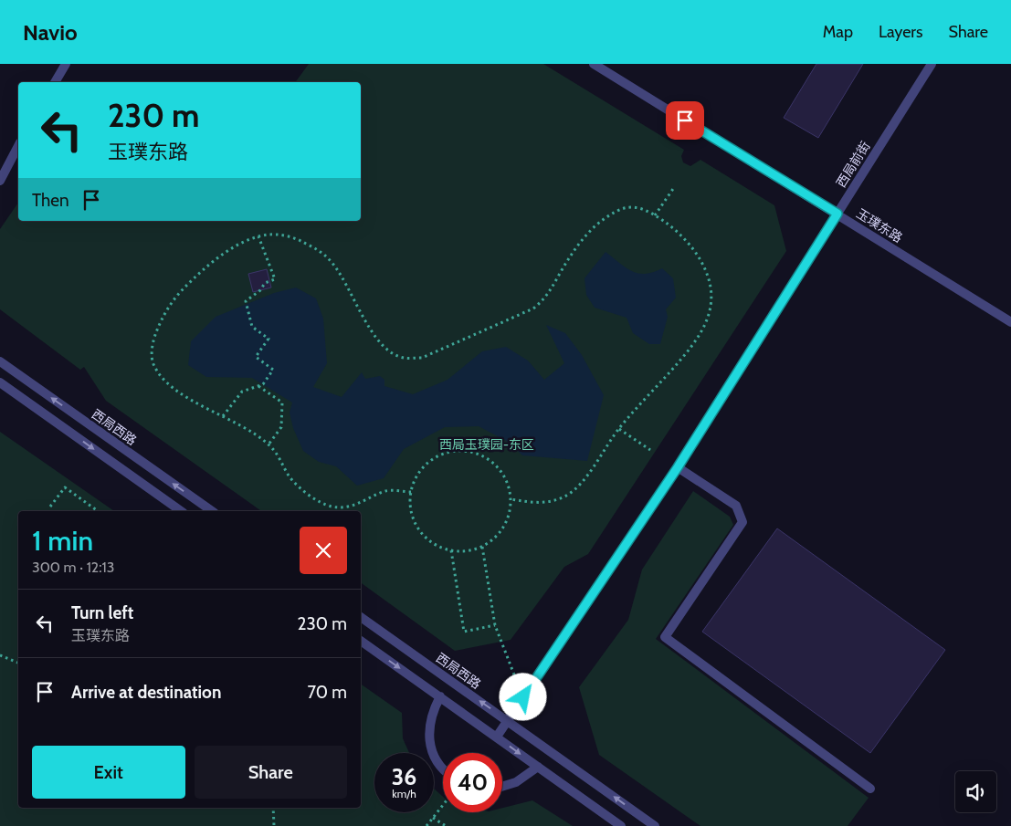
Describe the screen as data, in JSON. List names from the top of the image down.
{
  "streets": {
    "street": ["西局前街", "玉璞东路", "西局西路"]
  },
  "crossings": [
    ["西局前街", "玉璞东路"],
    ["西局前街", "西局西路"]
  ],
  "parks": ["西局玉璞园-东区"],
  "page": {
    "header": "Navio",
    "nav": ["Map", "Layers", "Share"],
    "turn": ["230 m", "玉璞东路"],
    "then": "Then",
    "heading": ["1 min", "300 m · 12:13"],
    "list": [
      {
        "name": "Turn left",
        "note": "玉璞东路",
        "value": "230 m"
      },
      {
        "name": "Arrive at destination",
        "value": "70 m"
      }
    ],
    "buttons": ["Exit", "Share"],
    "speed": "36 km/h",
    "limit": "40"
  }
}
